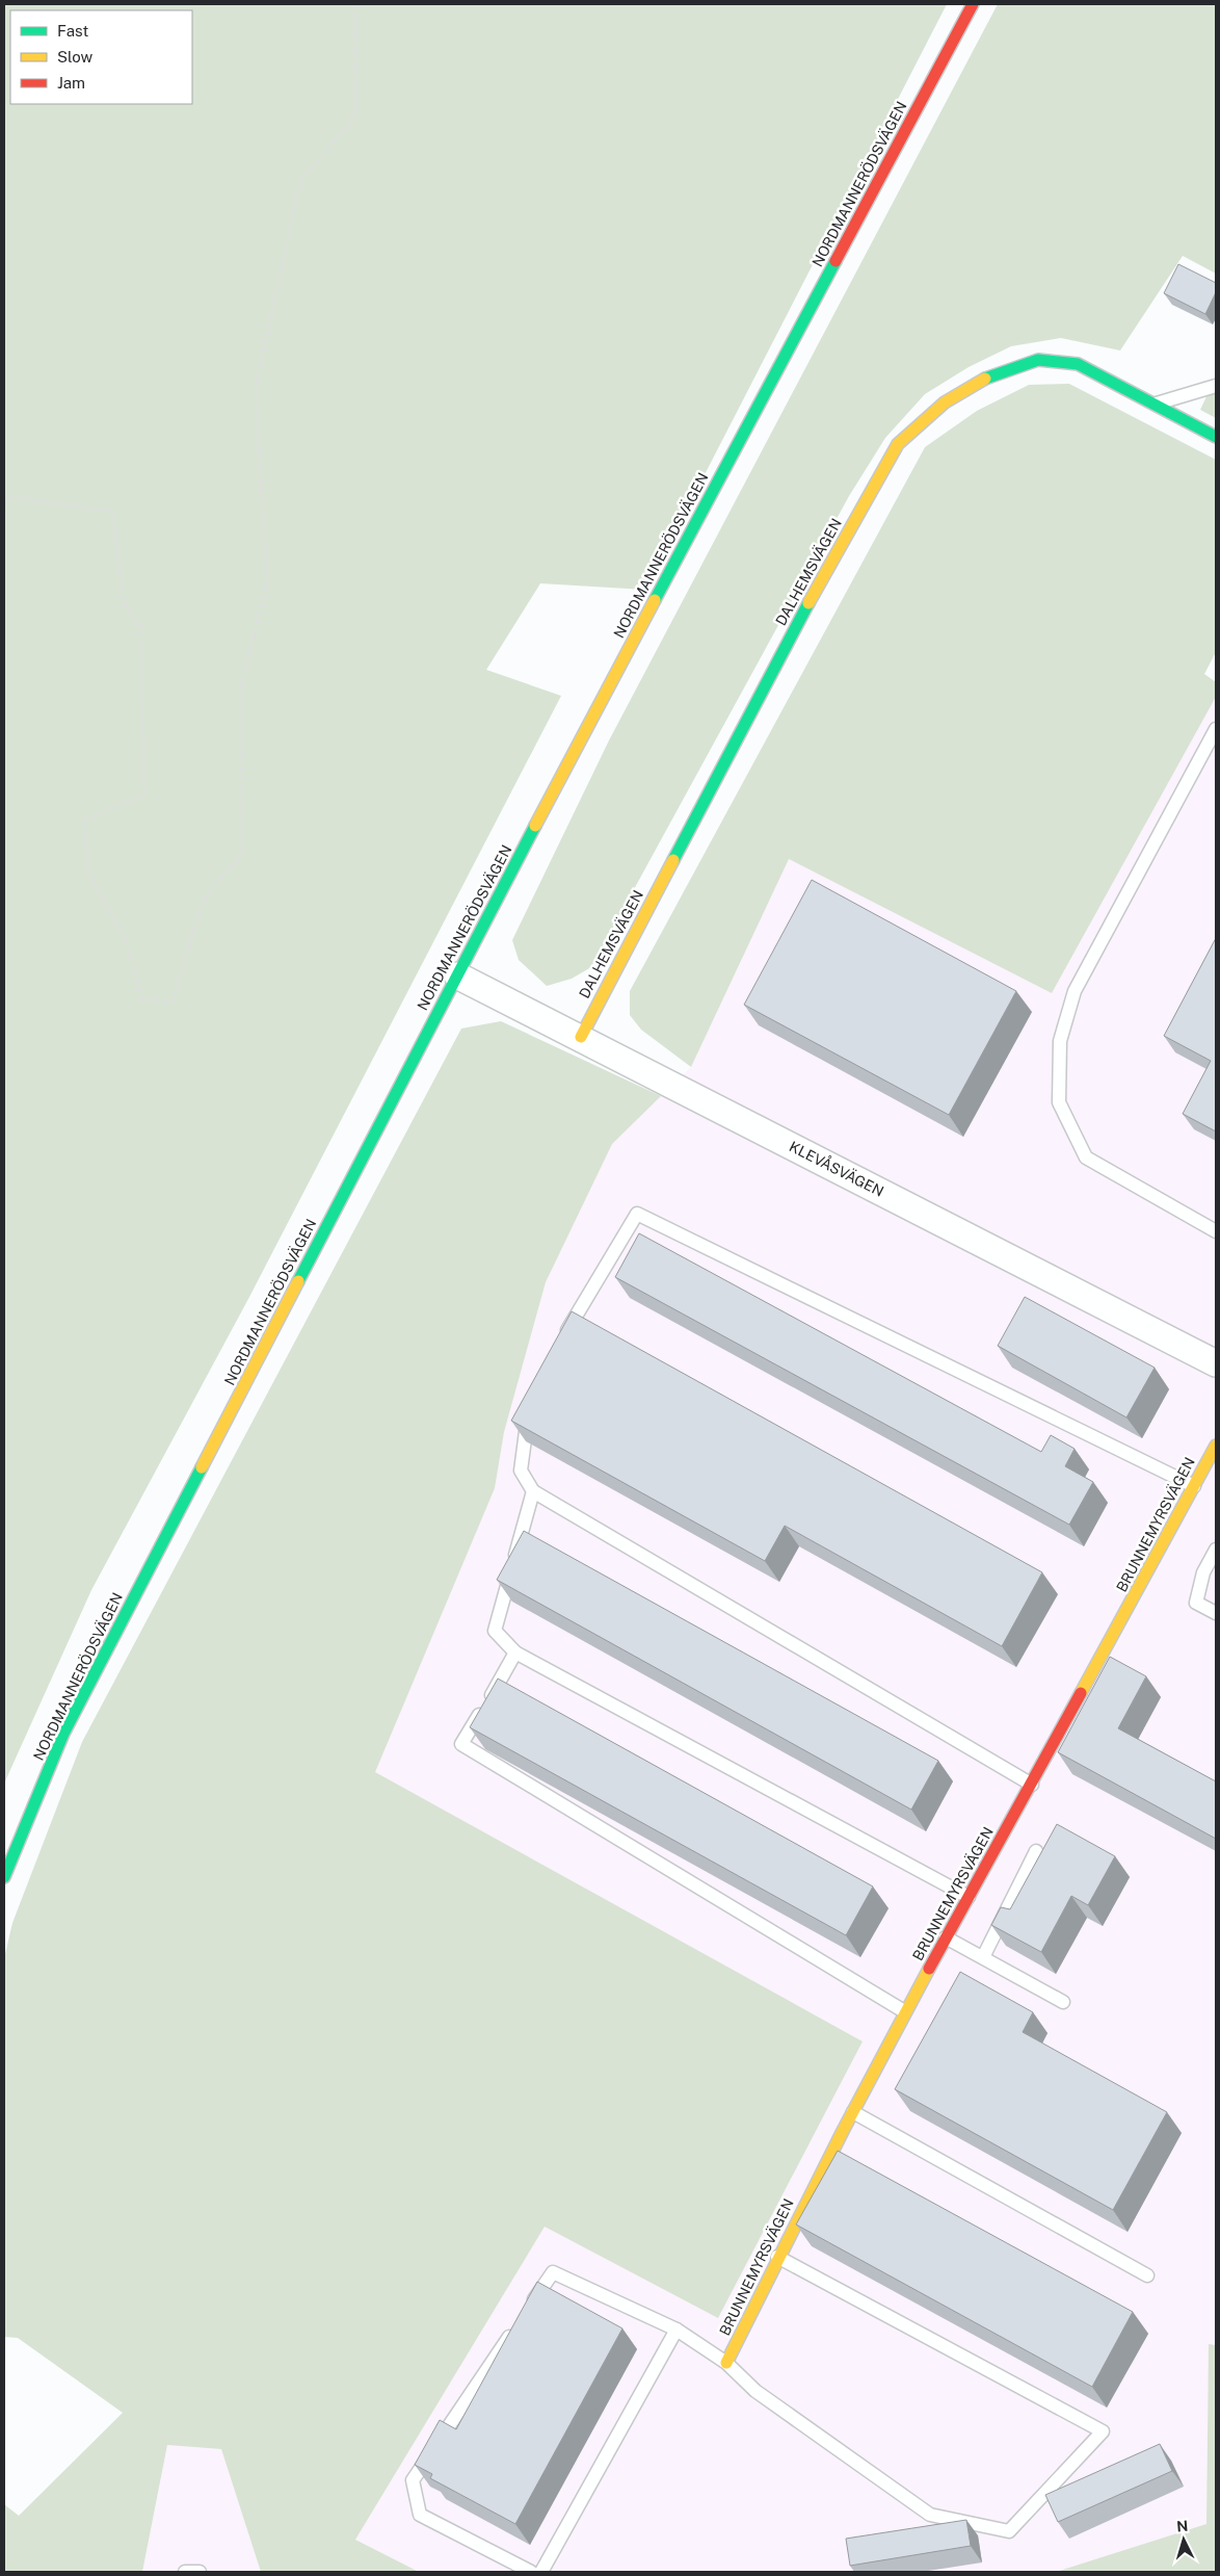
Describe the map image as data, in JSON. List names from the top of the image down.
{
  "streets": {
    "main road": ["NORDMANNERÖDSVÄGEN", "DALHEMSVÄGEN", "BRUNNEMYRSVÄGEN"],
    "street": ["KLEVÅSVÄGEN"]
  },
  "crossings": [
    ["NORDMANNERÖDSVÄGEN", "KLEVÅSVÄGEN"],
    ["DALHEMSVÄGEN", "KLEVÅSVÄGEN"]
  ],
  "legend": ["Fast", "Slow", "Jam"],
  "north": "top"
}
